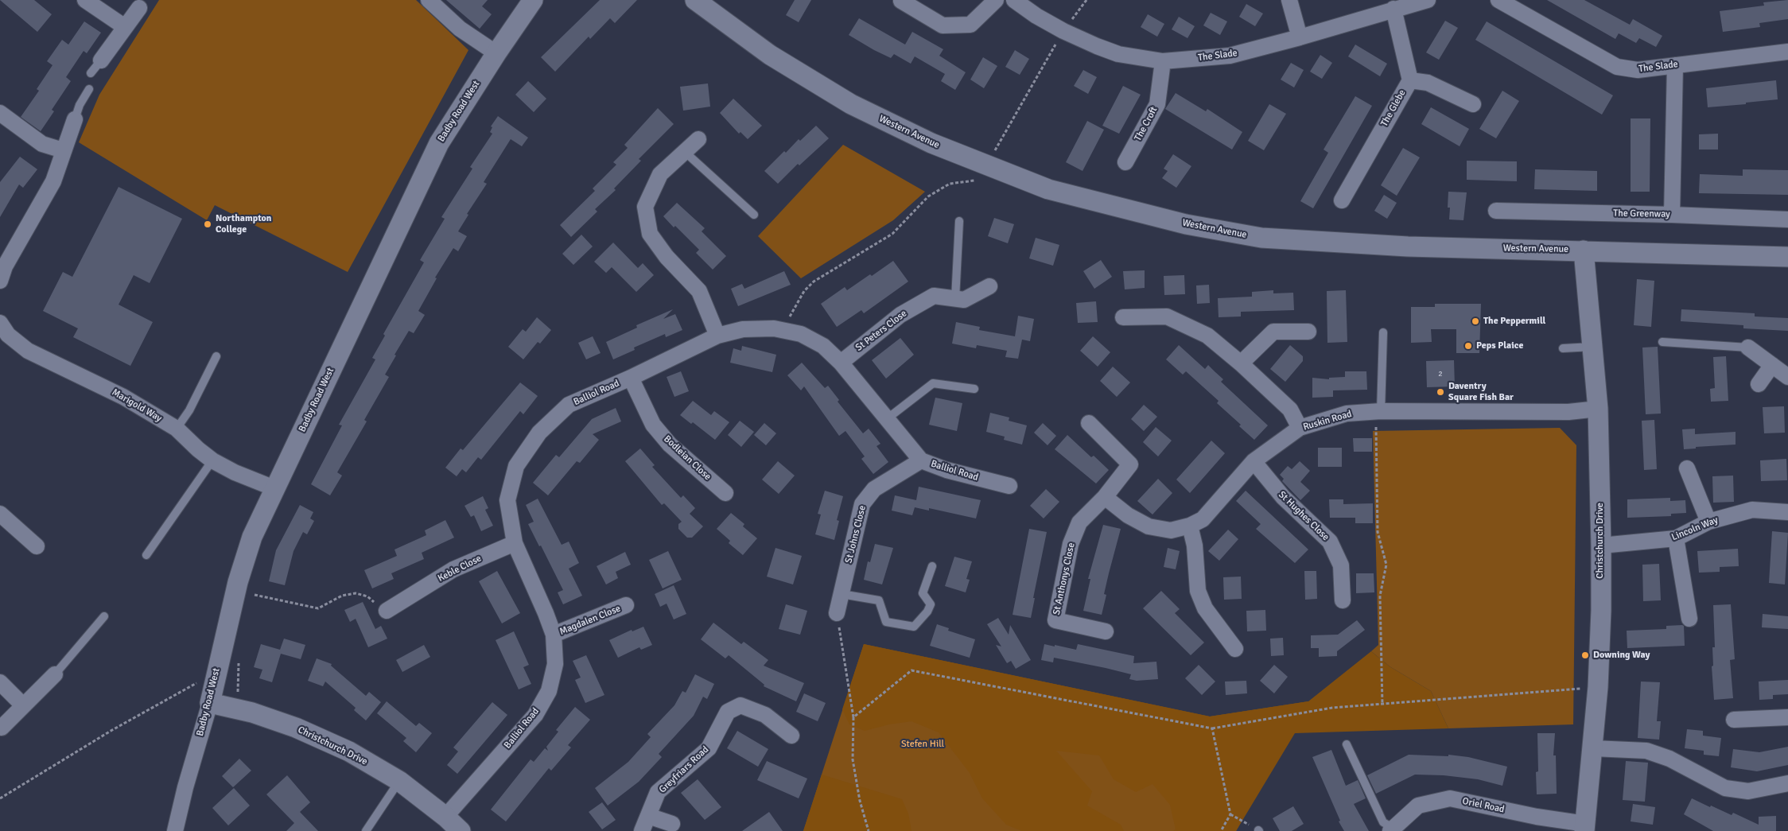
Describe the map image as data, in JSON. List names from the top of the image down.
{
  "streets": {
    "street": [
      "The Slade",
      "The Glebe",
      "Badby Road West",
      "The Croft",
      "Western Avenue",
      "The Greenway",
      "St Peters Close",
      "Balliol Road",
      "Marigold Way",
      "Ruskin Road",
      "Bodleian Close",
      "St Hughes Close",
      "Lincoln Way",
      "St Johns Close",
      "Christchurch Drive",
      "Keble Close",
      "St Anthonys Close",
      "Magdalen Close",
      "Greyfriars Road",
      "Oriel Road"
    ]
  },
  "crossings": [
    ["The Slade", "The Glebe"],
    ["The Slade", "The Croft"],
    ["Badby Road West", "Marigold Way"],
    ["Badby Road West", "Christchurch Drive"],
    ["Western Avenue", "Christchurch Drive"],
    ["St Peters Close", "Balliol Road"],
    ["Balliol Road", "Bodleian Close"],
    ["Balliol Road", "St Johns Close"],
    ["Balliol Road", "Christchurch Drive"],
    ["Balliol Road", "Keble Close"],
    ["Balliol Road", "Magdalen Close"],
    ["Ruskin Road", "St Hughes Close"],
    ["Ruskin Road", "Christchurch Drive"],
    ["Ruskin Road", "St Anthonys Close"],
    ["Lincoln Way", "Christchurch Drive"],
    ["Christchurch Drive", "Oriel Road"]
  ],
  "parks": ["Stefen Hill"],
  "places": [
    "Northampton College",
    "The Peppermill",
    "Peps Plaice",
    "Daventry Square Fish Bar",
    "Downing Way"
  ],
  "house_numbers": ["2"]
}
